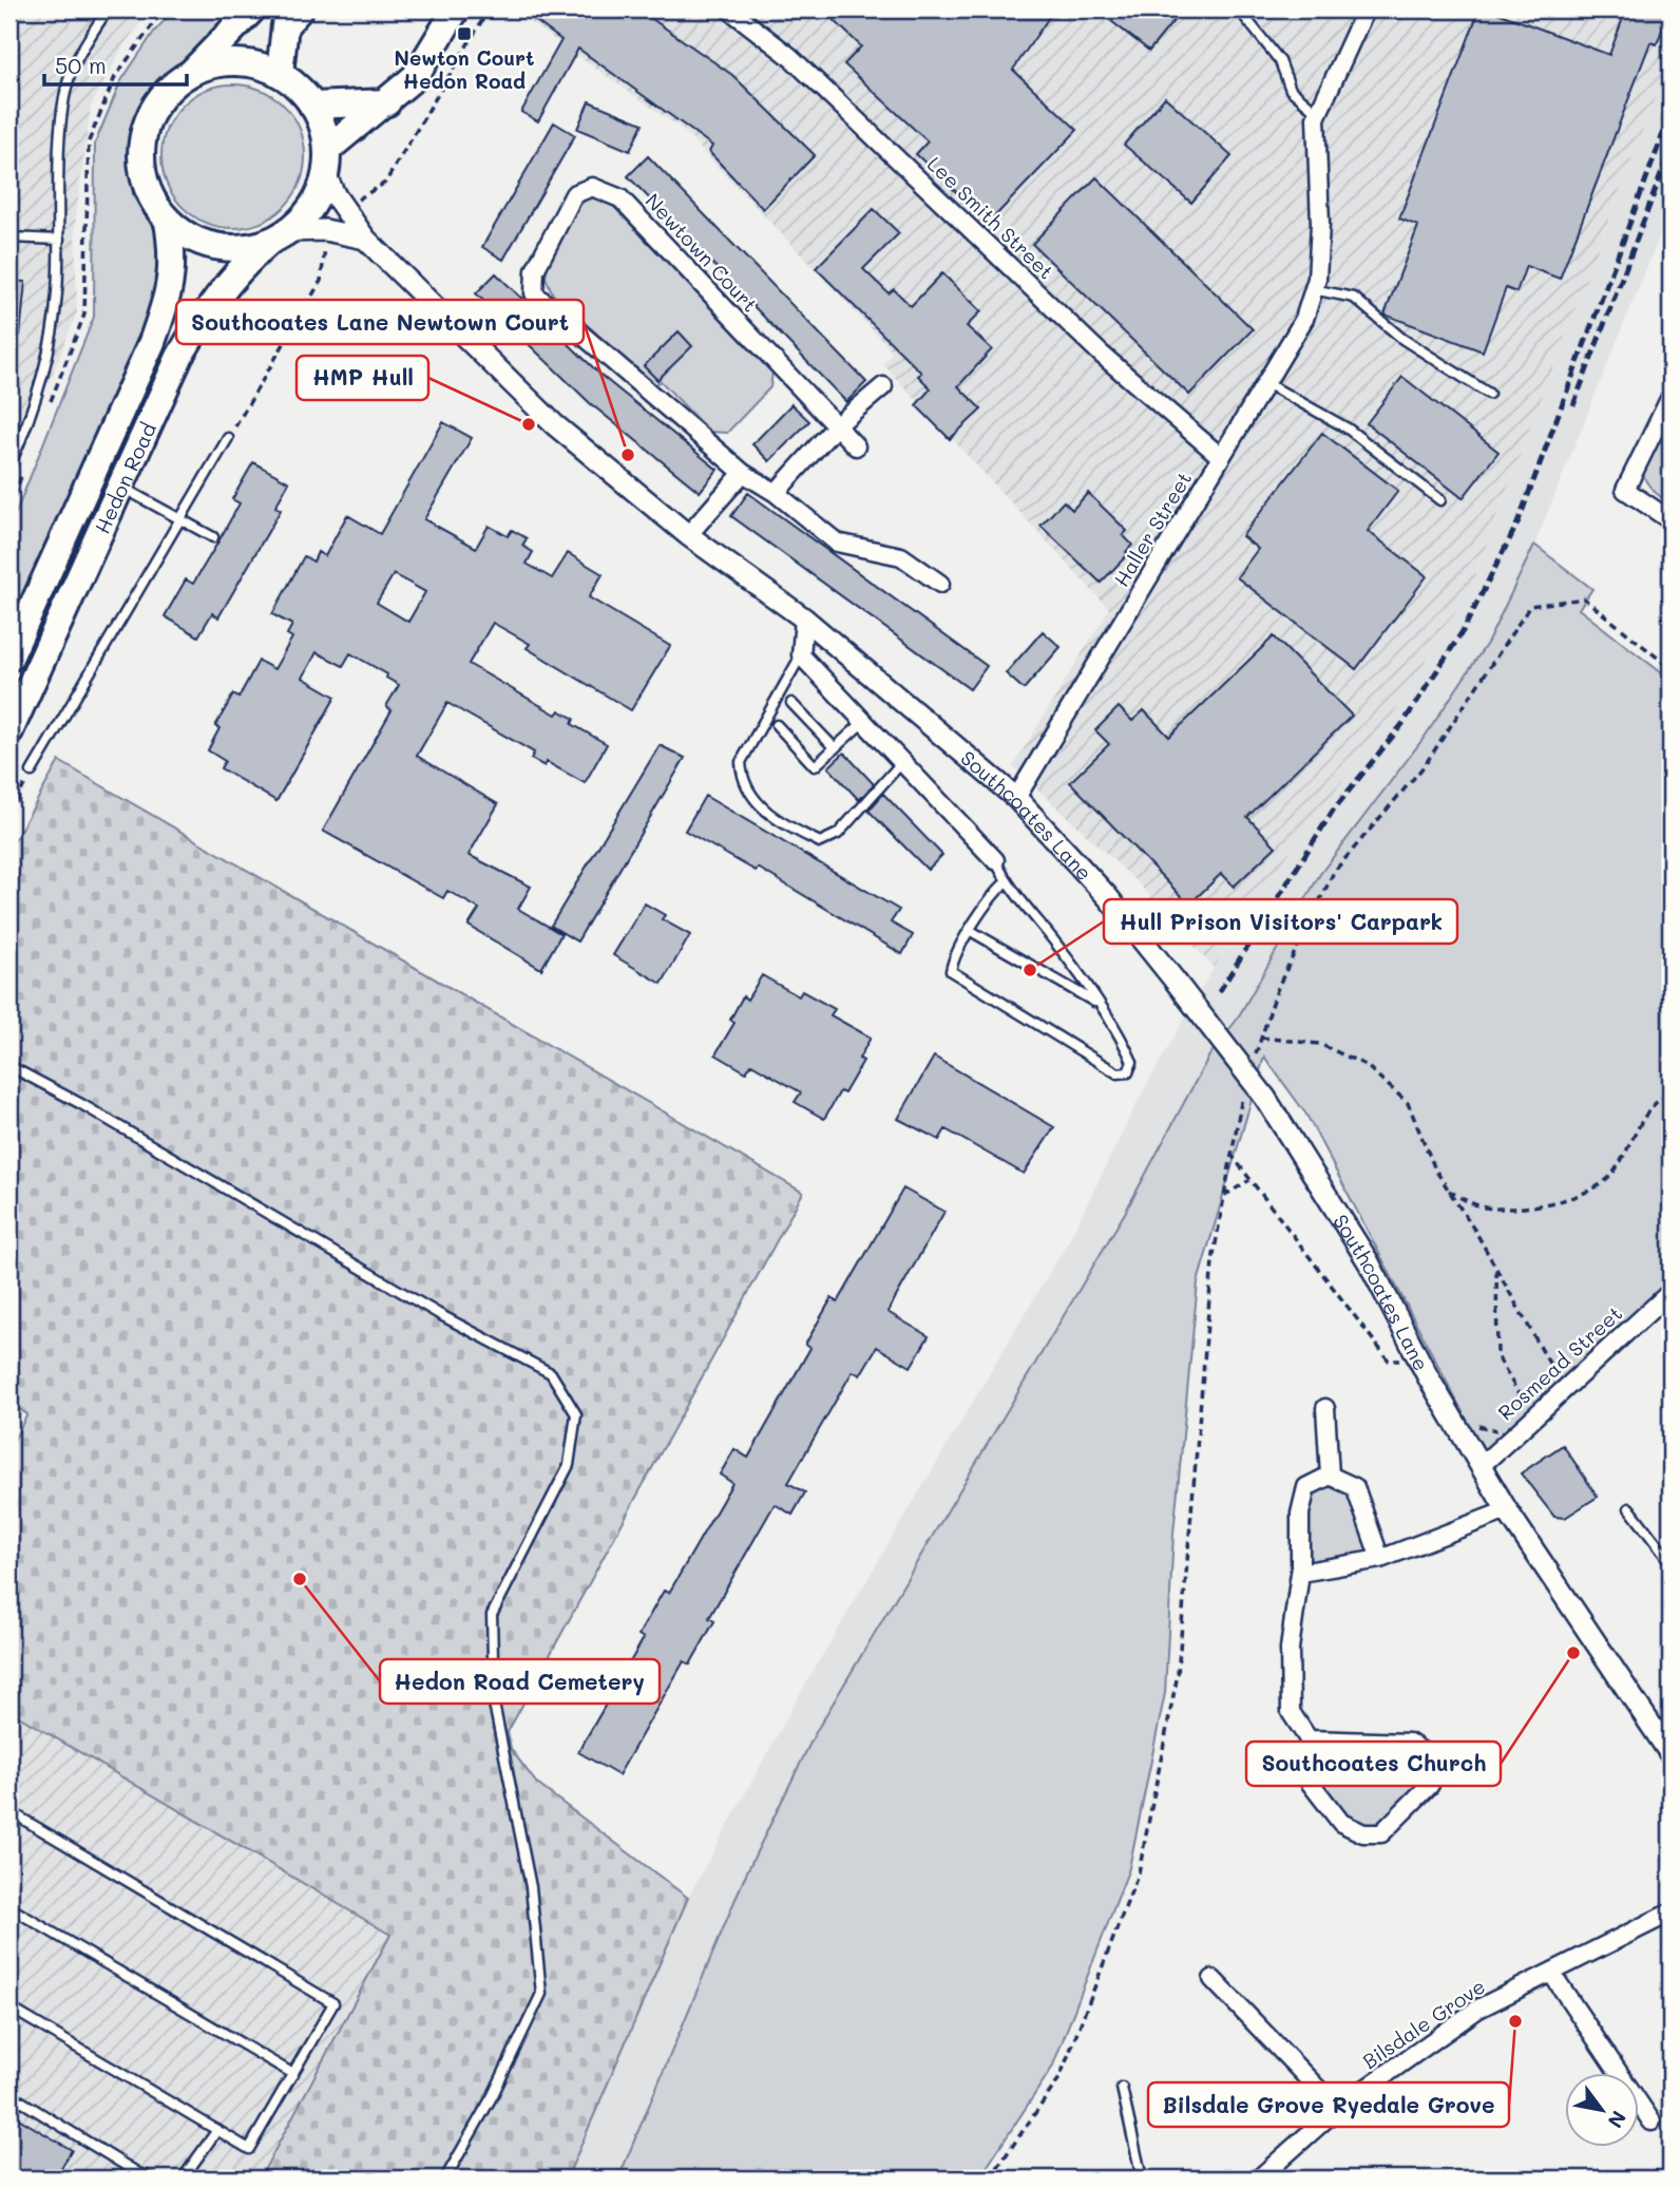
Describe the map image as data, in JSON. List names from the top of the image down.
{
  "streets": {
    "highway": ["Hedon Road"],
    "street": [
      "Lee Smith Street",
      "Newtown Court",
      "Haller Street",
      "Southcoates Lane",
      "Rosmead Street",
      "Bilsdale Grove"
    ]
  },
  "crossings": [
    ["Lee Smith Street", "Haller Street"],
    ["Hedon Road", "Southcoates Lane"],
    ["Haller Street", "Southcoates Lane"],
    ["Southcoates Lane", "Rosmead Street"]
  ],
  "places": {
    "transit": ["Newton Court Hedon Road"],
    "other": [
      "HMP Hull",
      "Southcoates Lane Newtown Court",
      "Hull Prison Visitors' Carpark",
      "Hedon Road Cemetery",
      "Southcoates Church",
      "Bilsdale Grove Ryedale Grove"
    ]
  },
  "scale_bar": "50 m",
  "north": "bottom right"
}
